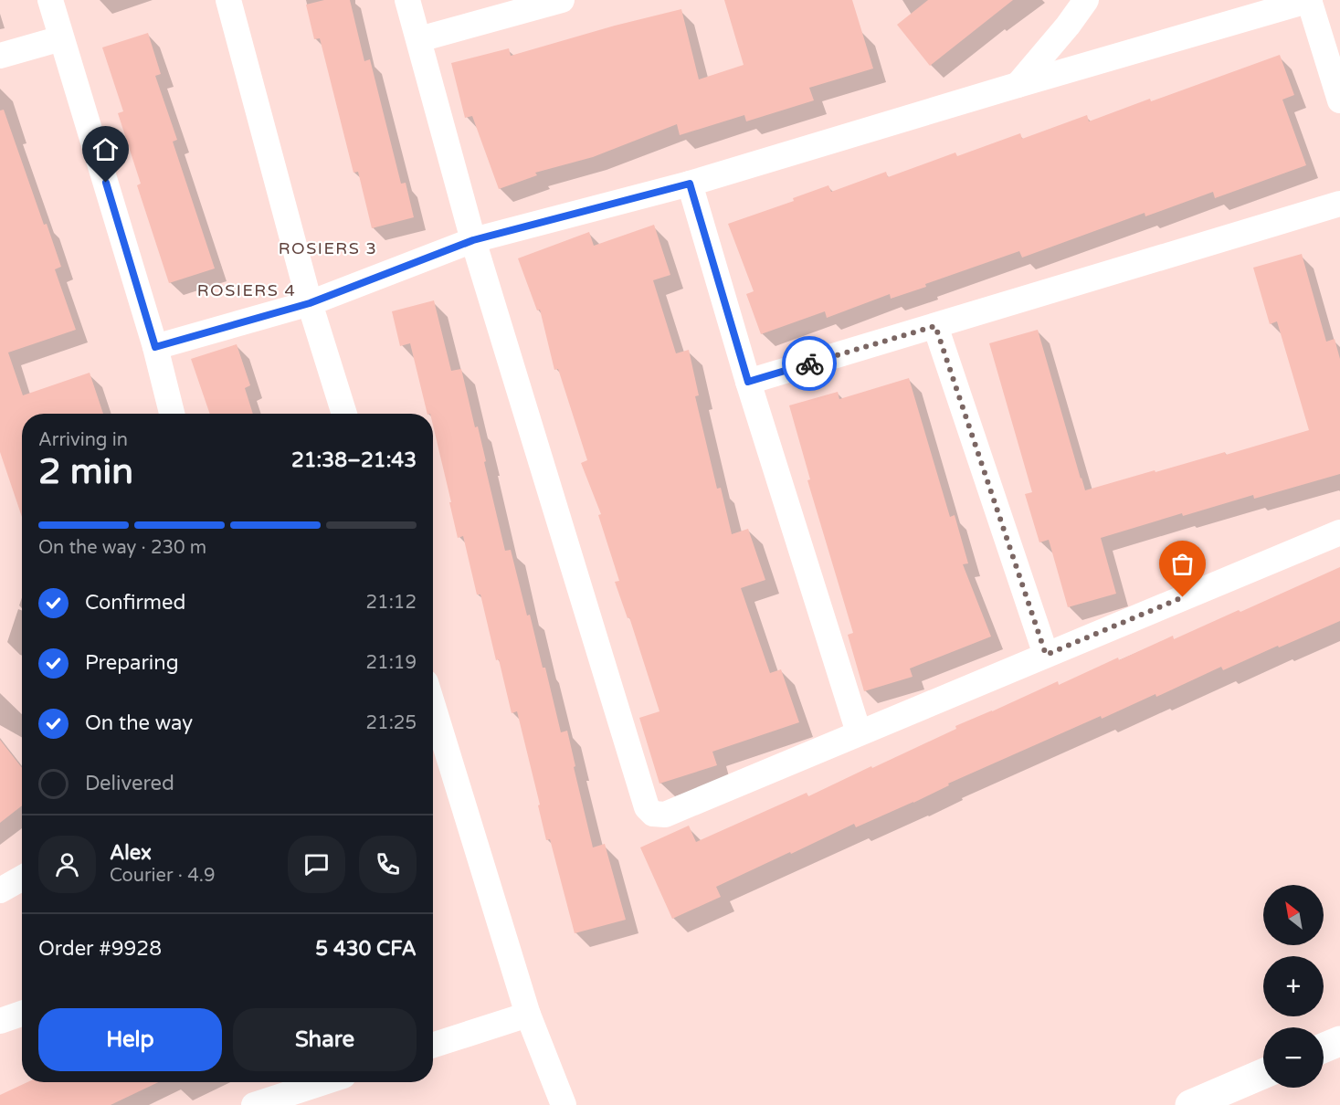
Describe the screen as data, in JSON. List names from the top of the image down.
{
  "districts": ["ROSIERS 3", "ROSIERS 4"],
  "north": "top left",
  "page": {
    "heading": ["2 min", "Arriving in", "21:38–21:43"],
    "panel": [
      "Alex",
      "Courier · 4.9",
      "Order #9928",
      "5 430 CFA"
    ],
    "bar": "On the way · 230 m",
    "list": [
      ["Confirmed", "21:12"],
      ["Preparing", "21:19"],
      ["On the way", "21:25"],
      "Delivered"
    ],
    "map_buttons": ["+", "−"],
    "buttons": ["Help", "Share"]
  }
}
